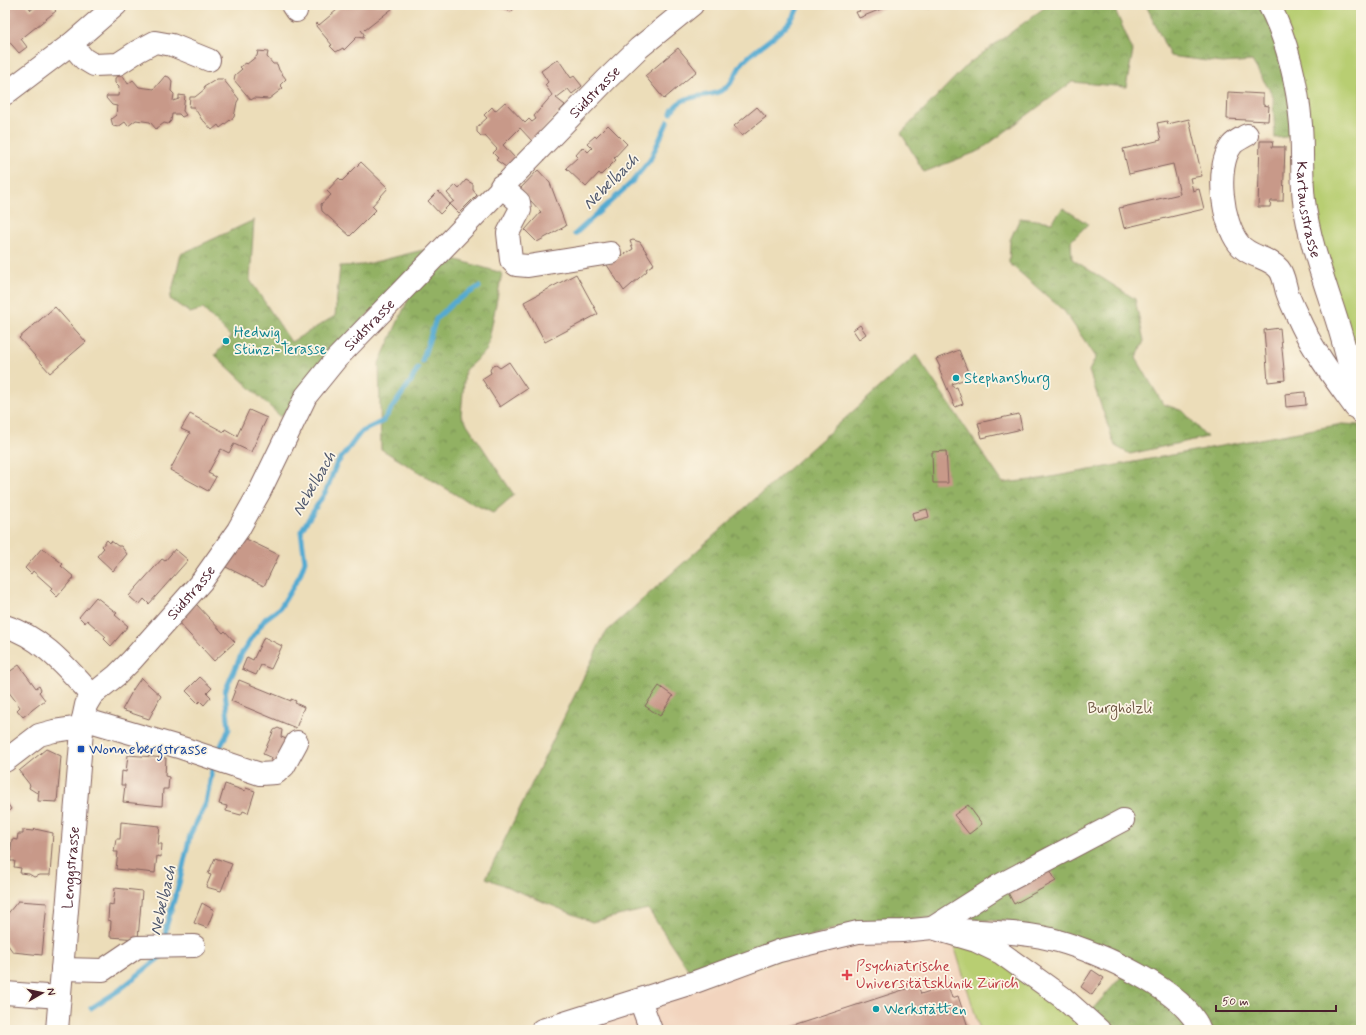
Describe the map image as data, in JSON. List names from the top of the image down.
{
  "streets": {
    "street": ["Südstrasse", "Kartausstrasse", "Lenggstrasse"]
  },
  "crossings": [
    ["Südstrasse", "Lenggstrasse"]
  ],
  "water": ["Nebelbach"],
  "parks": ["Burghölzli"],
  "places": {
    "other": ["Hedwig Stünzi-Terasse", "Stephansburg", "Werkstätten"],
    "transit": ["Wonnebergstrasse"],
    "health": ["Psychiatrische Universitätsklinik Zürich"]
  },
  "scale_bar": "50 m",
  "north": "right"
}
